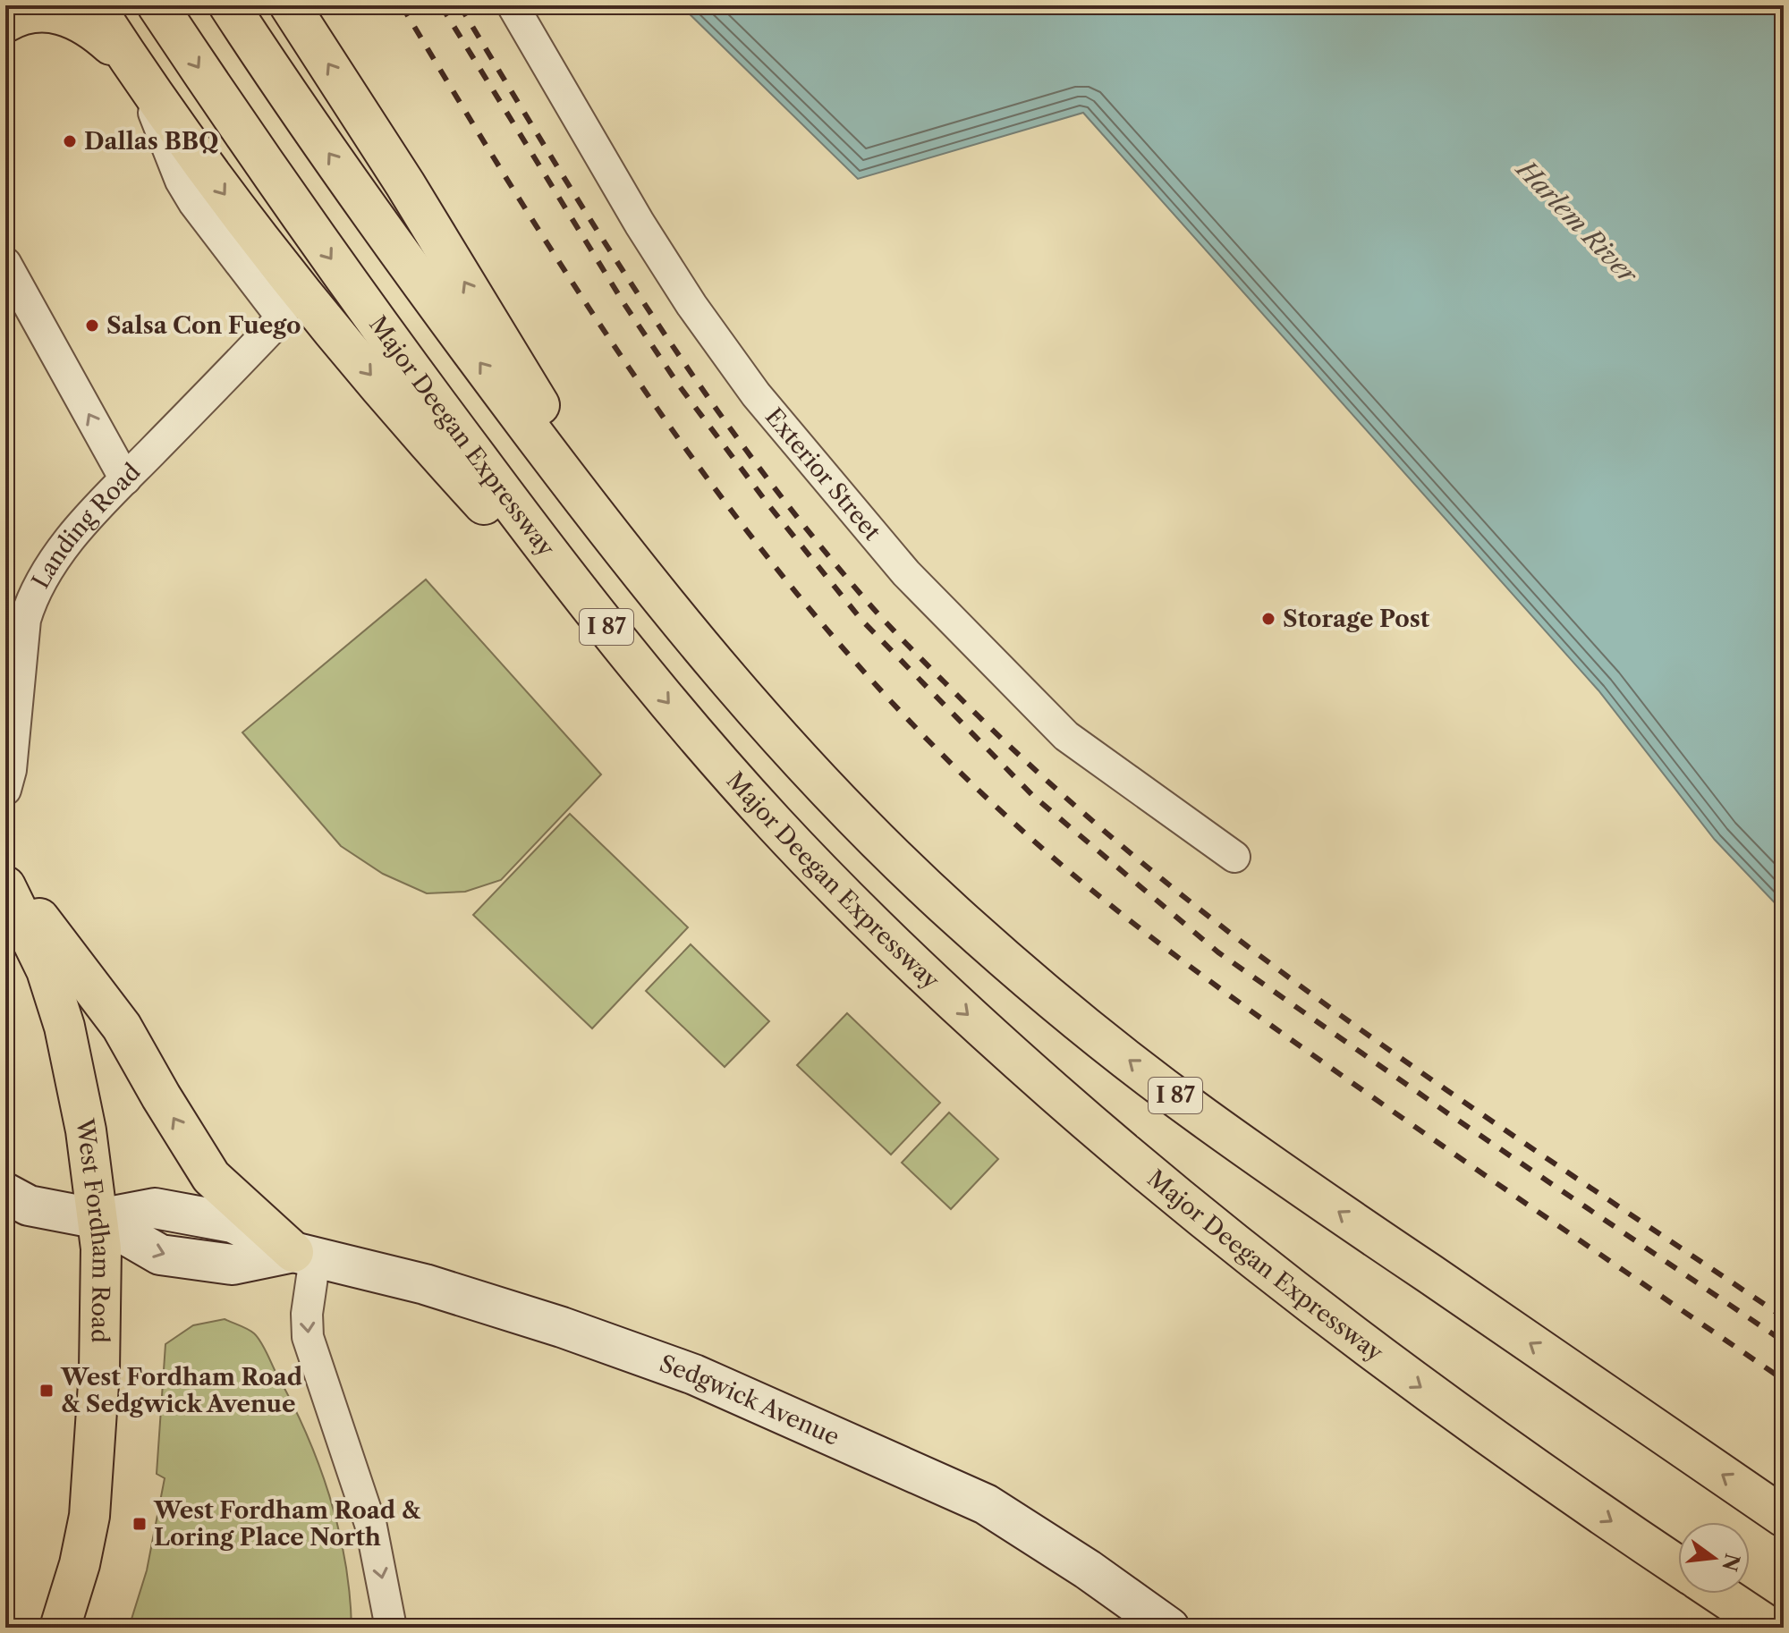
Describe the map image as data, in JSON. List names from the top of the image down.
{
  "streets": {
    "main road": [
      "Major Deegan Expressway",
      "I 87",
      "West Fordham Road",
      "Sedgwick Avenue"
    ],
    "street": ["Exterior Street", "Landing Road"]
  },
  "crossings": [
    ["West Fordham Road", "Sedgwick Avenue"]
  ],
  "water": ["Harlem River"],
  "places": {
    "other": ["Dallas BBQ", "Salsa Con Fuego", "Storage Post"],
    "transit": ["West Fordham Road & Sedgwick Avenue", "West Fordham Road & Loring Place North"]
  },
  "north": "right"
}
